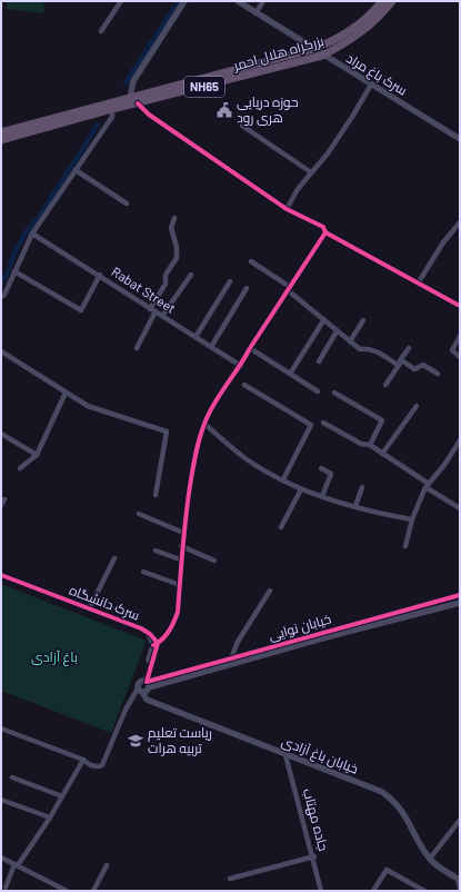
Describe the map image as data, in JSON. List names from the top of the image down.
{
  "streets": {
    "highway": ["بزرگراه هلال احمر", "NH65"],
    "street": [
      "سرک باغ مراد",
      "Rabat Street",
      "سرک دانشگاه",
      "خیابان نوایی",
      "خیابان باغ آزادی",
      "جاده مهتاب"
    ]
  },
  "crossings": [
    ["بزرگراه هلال احمر", "سرک باغ مراد"],
    ["خیابان باغ آزادی", "جاده مهتاب"]
  ],
  "parks": ["باغ آزادی"],
  "places": {
    "public building": ["حوزه دریایی هری رود"],
    "school or university": ["ریاست تعلیم تربیه هرات"]
  }
}
